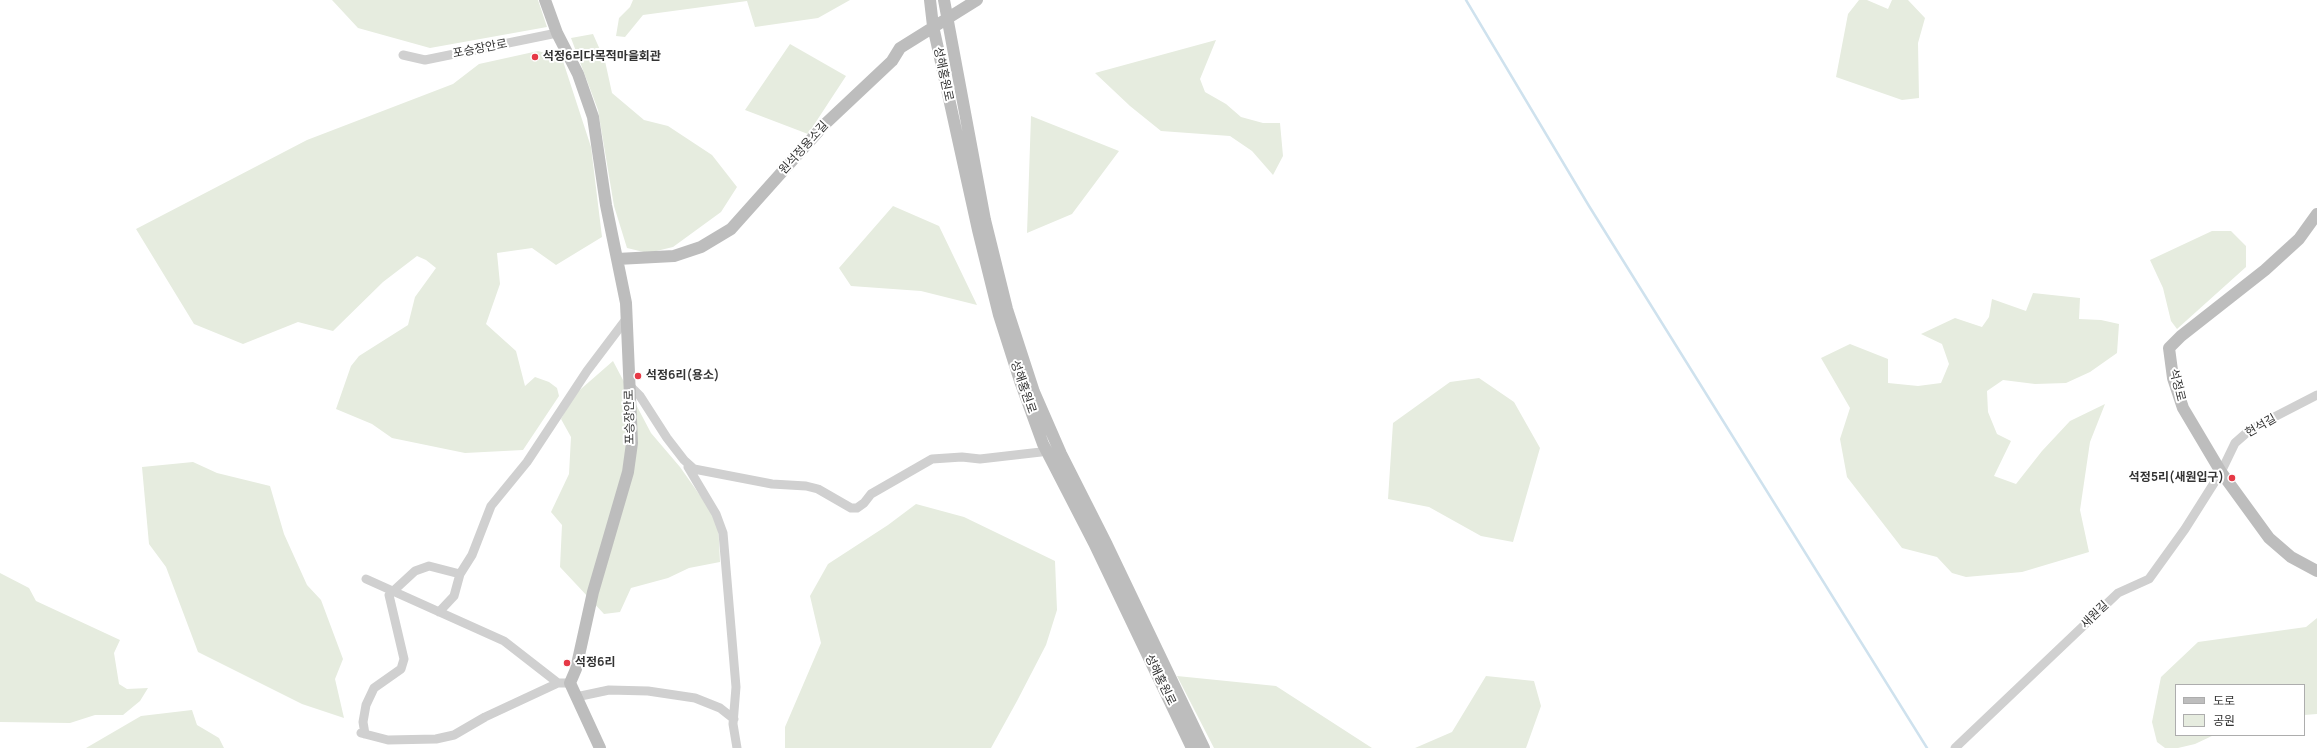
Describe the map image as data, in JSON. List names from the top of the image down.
{
  "streets": {
    "street": [
      "포승장안로",
      "성해홍원로",
      "원석정용소길",
      "석정로",
      "현석길",
      "새원길"
    ]
  },
  "crossings": [
    ["포승장안로", "원석정용소길"],
    ["성해홍원로", "원석정용소길"],
    ["석정로", "현석길"],
    ["석정로", "새원길"],
    ["현석길", "새원길"]
  ],
  "places": [
    "석정6리다목적마을회관",
    "석정6리(용소)",
    "석정5리(새원입구)",
    "석정6리"
  ],
  "legend": ["도로", "공원"]
}
